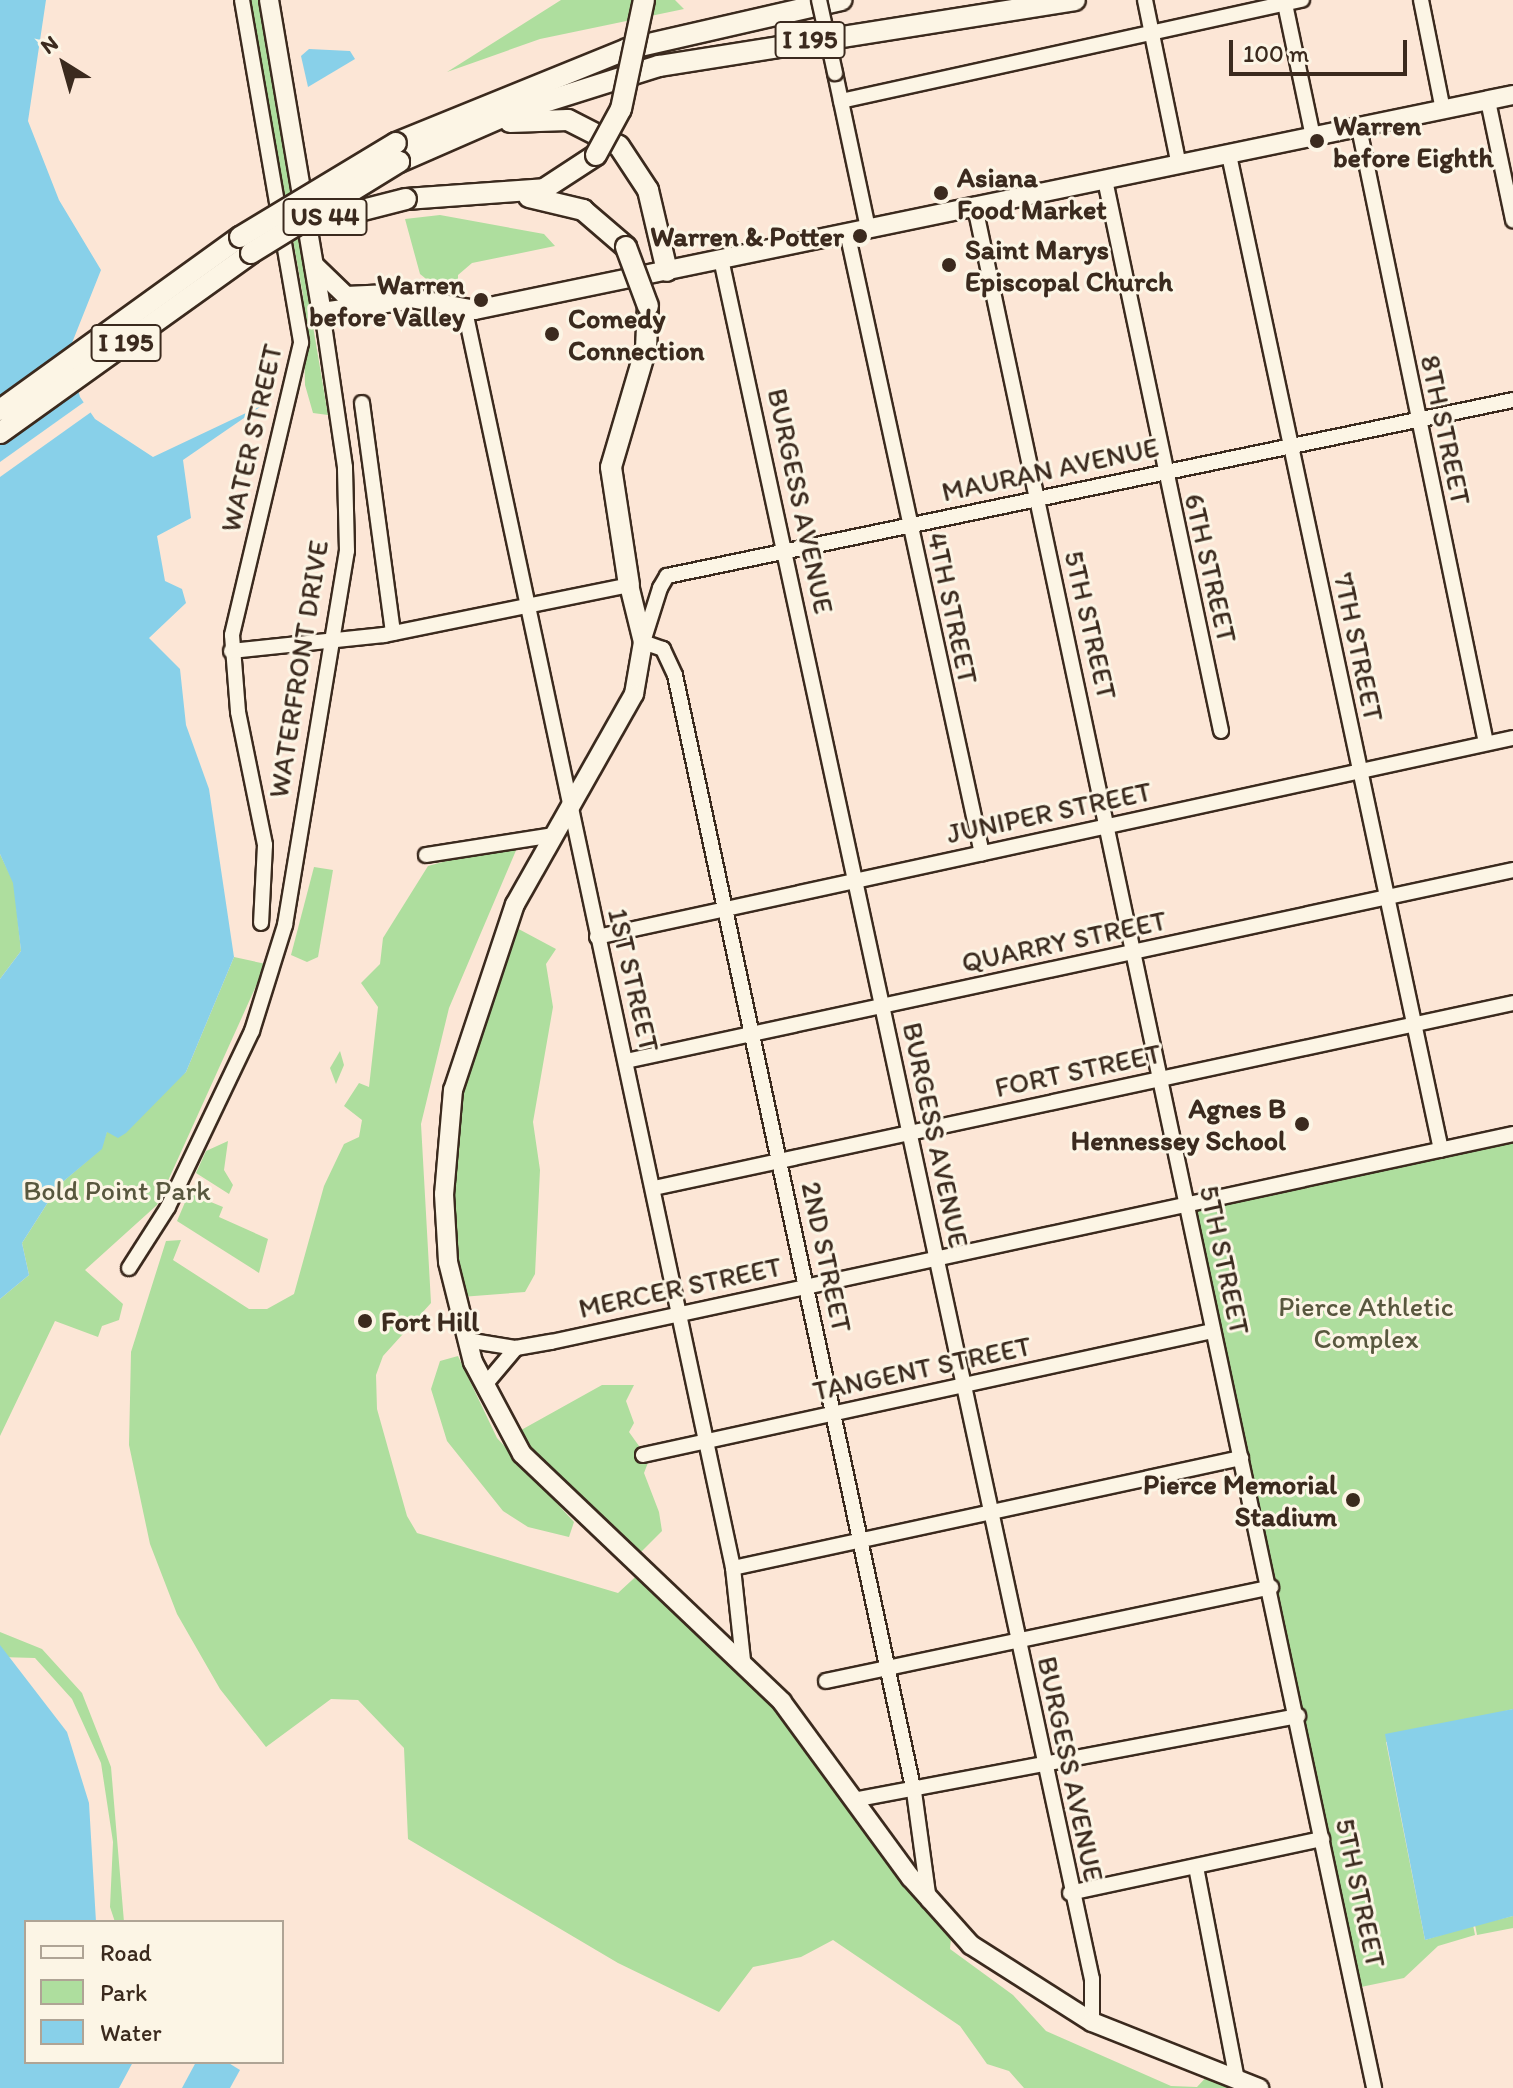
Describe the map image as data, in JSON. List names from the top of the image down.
{
  "streets": {
    "highway": ["I 195", "US 44"],
    "main road": ["WATERFRONT DRIVE"],
    "street": [
      "8TH STREET",
      "WATER STREET",
      "MAURAN AVENUE",
      "BURGESS AVENUE",
      "6TH STREET",
      "4TH STREET",
      "5TH STREET",
      "7TH STREET",
      "JUNIPER STREET",
      "QUARRY STREET",
      "1ST STREET",
      "FORT STREET",
      "2ND STREET",
      "MERCER STREET",
      "TANGENT STREET"
    ]
  },
  "crossings": [
    ["I 195", "US 44"],
    ["8TH STREET", "MAURAN AVENUE"],
    ["8TH STREET", "JUNIPER STREET"],
    ["MAURAN AVENUE", "BURGESS AVENUE"],
    ["MAURAN AVENUE", "6TH STREET"],
    ["MAURAN AVENUE", "4TH STREET"],
    ["MAURAN AVENUE", "5TH STREET"],
    ["MAURAN AVENUE", "7TH STREET"],
    ["MAURAN AVENUE", "2ND STREET"],
    ["BURGESS AVENUE", "JUNIPER STREET"],
    ["BURGESS AVENUE", "QUARRY STREET"],
    ["BURGESS AVENUE", "FORT STREET"],
    ["BURGESS AVENUE", "MERCER STREET"],
    ["BURGESS AVENUE", "TANGENT STREET"],
    ["4TH STREET", "JUNIPER STREET"],
    ["5TH STREET", "JUNIPER STREET"],
    ["5TH STREET", "QUARRY STREET"],
    ["5TH STREET", "FORT STREET"],
    ["5TH STREET", "MERCER STREET"],
    ["5TH STREET", "TANGENT STREET"],
    ["7TH STREET", "JUNIPER STREET"],
    ["7TH STREET", "QUARRY STREET"],
    ["7TH STREET", "FORT STREET"],
    ["7TH STREET", "MERCER STREET"],
    ["JUNIPER STREET", "1ST STREET"],
    ["JUNIPER STREET", "2ND STREET"],
    ["QUARRY STREET", "1ST STREET"],
    ["QUARRY STREET", "2ND STREET"],
    ["1ST STREET", "FORT STREET"],
    ["1ST STREET", "MERCER STREET"],
    ["1ST STREET", "TANGENT STREET"],
    ["FORT STREET", "2ND STREET"],
    ["2ND STREET", "MERCER STREET"],
    ["2ND STREET", "TANGENT STREET"]
  ],
  "parks": ["Bold Point Park", "Pierce Athletic Complex"],
  "places": [
    "Warren before Eighth",
    "Asiana Food Market",
    "Warren & Potter",
    "Saint Marys Episcopal Church",
    "Warren before Valley",
    "Comedy Connection",
    "Agnes B Hennessey School",
    "Fort Hill",
    "Pierce Memorial Stadium"
  ],
  "legend": ["Road", "Park", "Water"],
  "scale_bar": "100 m",
  "north": "top left"
}
